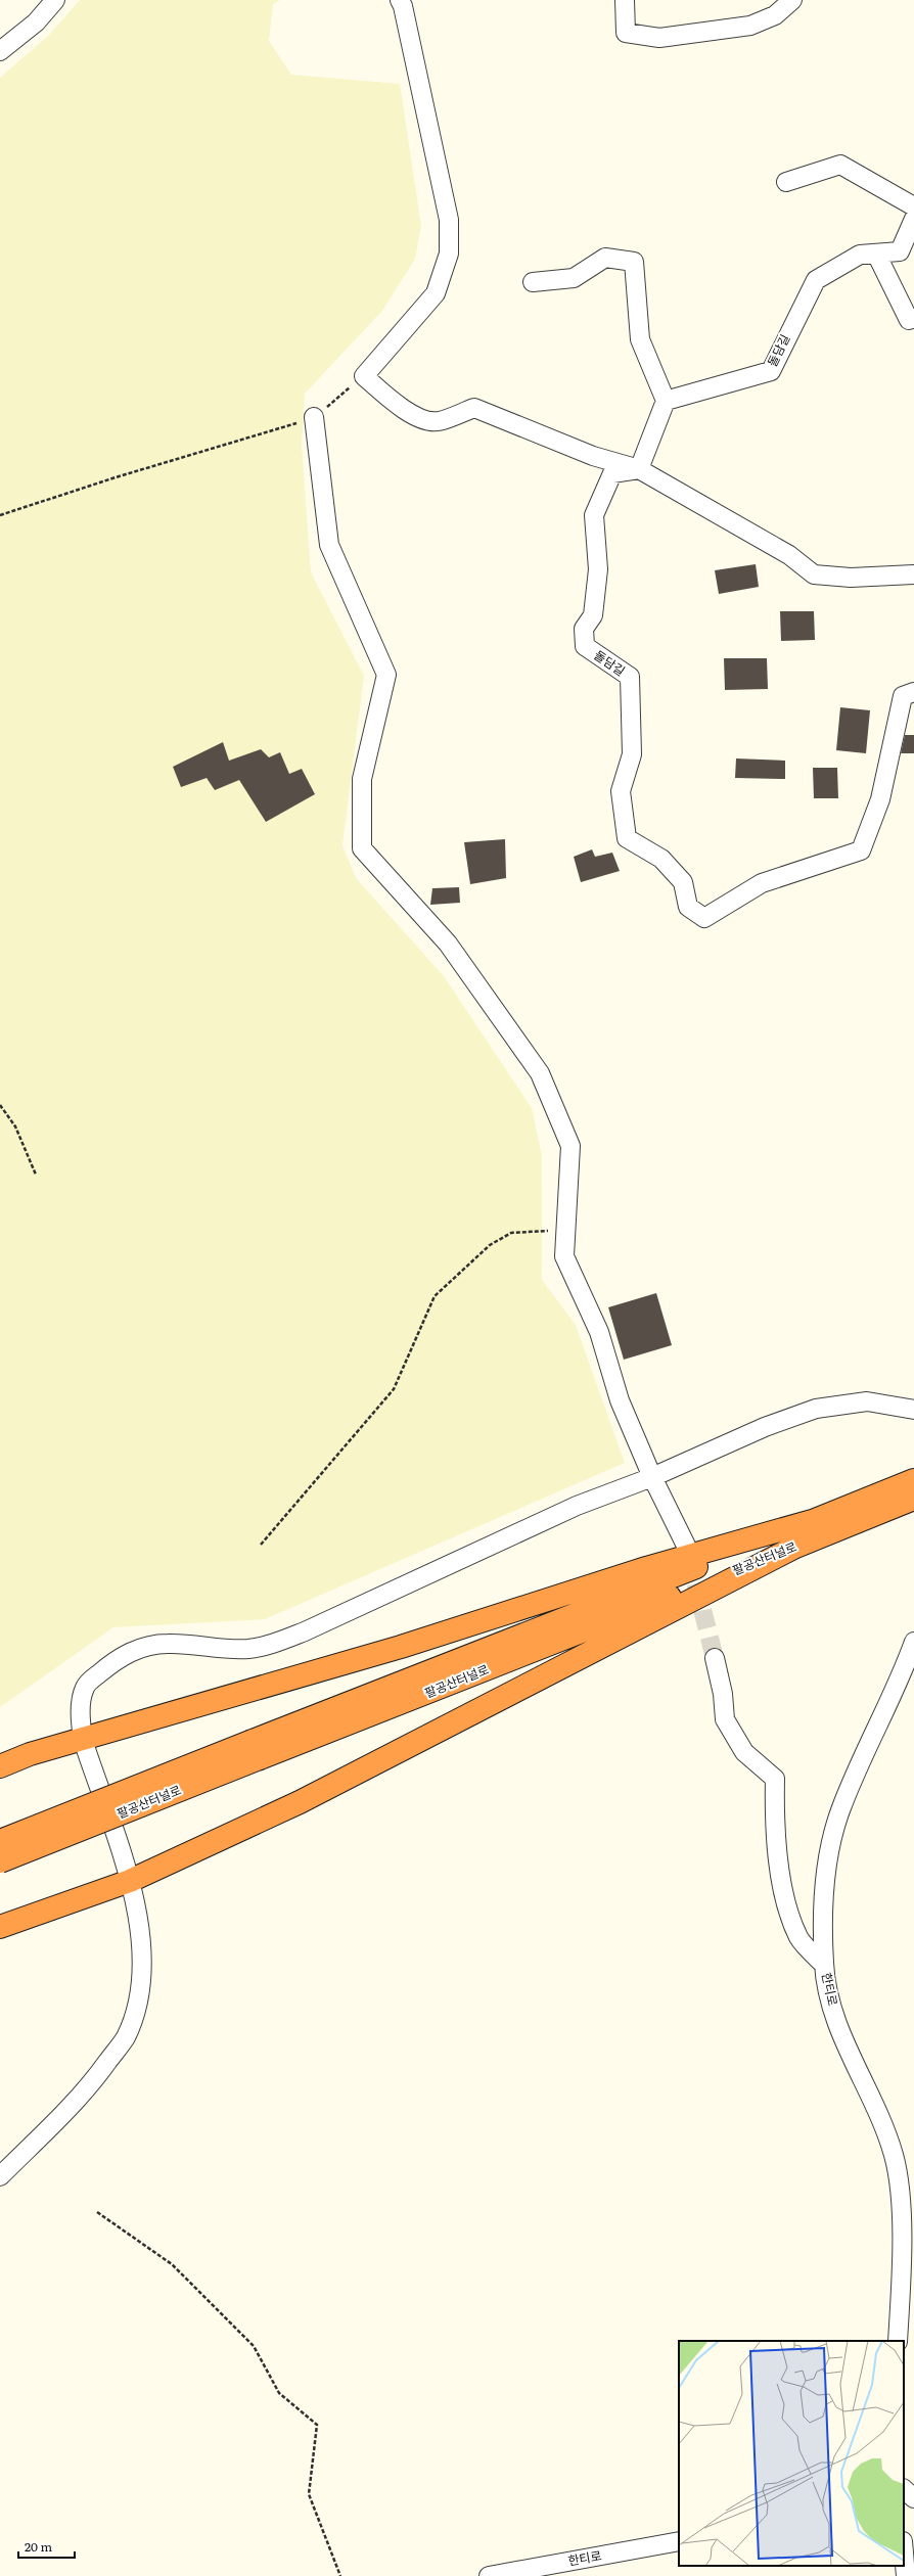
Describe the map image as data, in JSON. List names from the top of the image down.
{
  "streets": {
    "highway": ["팔공산터널로"],
    "street": ["돌담길", "한티로"]
  },
  "scale_bar": "20 m"
}
